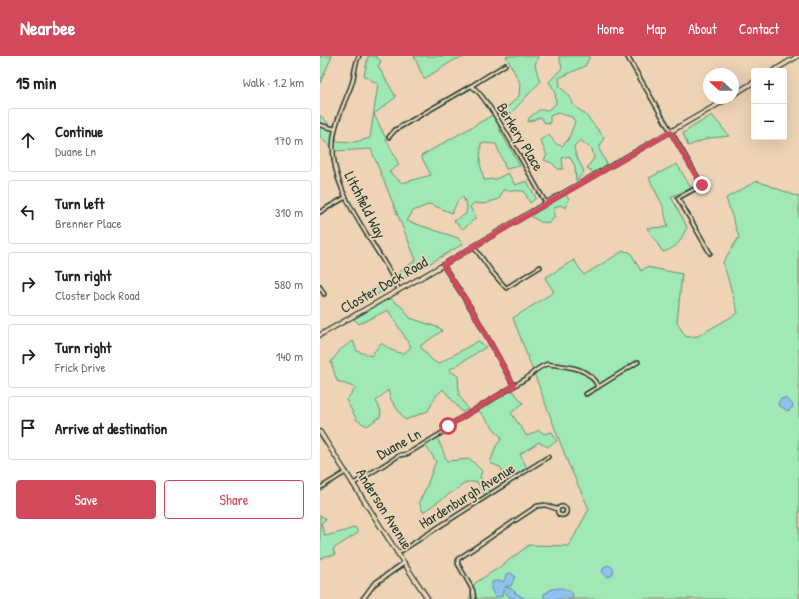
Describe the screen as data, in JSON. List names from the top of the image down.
{
  "streets": {
    "main road": ["Closter Dock Road", "Anderson Avenue"],
    "street": [
      "Berkery Place",
      "Litchfield Way",
      "Duane Ln",
      "Hardenburgh Avenue"
    ]
  },
  "crossings": [
    ["Berkery Place", "Closter Dock Road"],
    ["Litchfield Way", "Closter Dock Road"],
    ["Duane Ln", "Anderson Avenue"],
    ["Hardenburgh Avenue", "Anderson Avenue"]
  ],
  "north": "left",
  "page": {
    "header": "Nearbee",
    "nav": [
      "Home",
      "Map",
      "About",
      "Contact"
    ],
    "heading": ["15 min", "Walk · 1.2 km"],
    "map_buttons": ["+", "−"],
    "list": [
      ["Continue", "Duane Ln", "170 m"],
      ["Turn left", "Brenner Place", "310 m"],
      ["Turn right", "Closter Dock Road", "580 m"],
      ["Turn right", "Frick Drive", "140 m"],
      "Arrive at destination"
    ],
    "buttons": ["Save", "Share"]
  }
}
